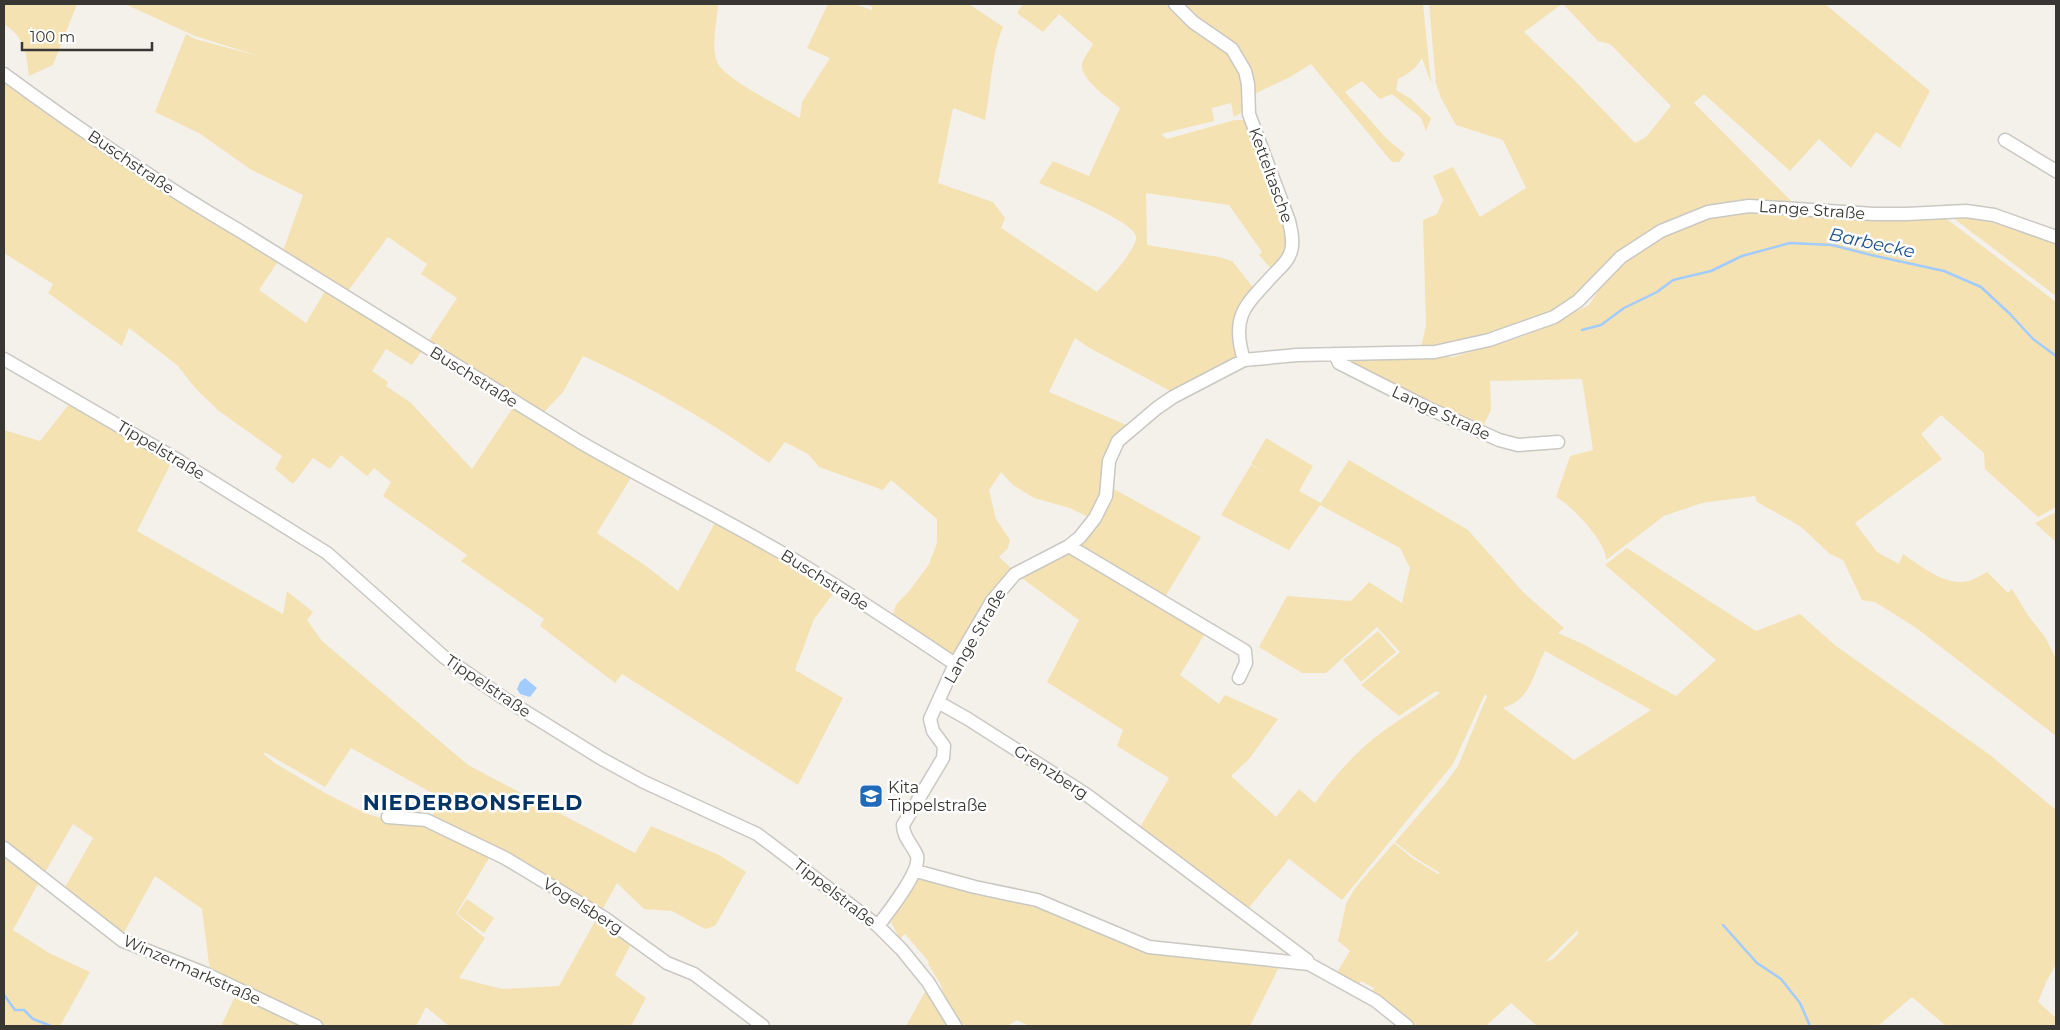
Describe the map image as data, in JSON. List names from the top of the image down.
{
  "streets": {
    "street": [
      "Buschstraße",
      "Ketteltasche",
      "Lange Straße",
      "Tippelstraße",
      "Grenzberg",
      "Vogelsberg",
      "Winzermarkstraße"
    ]
  },
  "crossings": [
    ["Buschstraße", "Lange Straße"],
    ["Ketteltasche", "Lange Straße"],
    ["Lange Straße", "Grenzberg"]
  ],
  "districts": ["NIEDERBONSFELD"],
  "water": ["Barbecke"],
  "places": {
    "school or university": ["Kita Tippelstraße"]
  },
  "scale_bar": "100 m"
}
